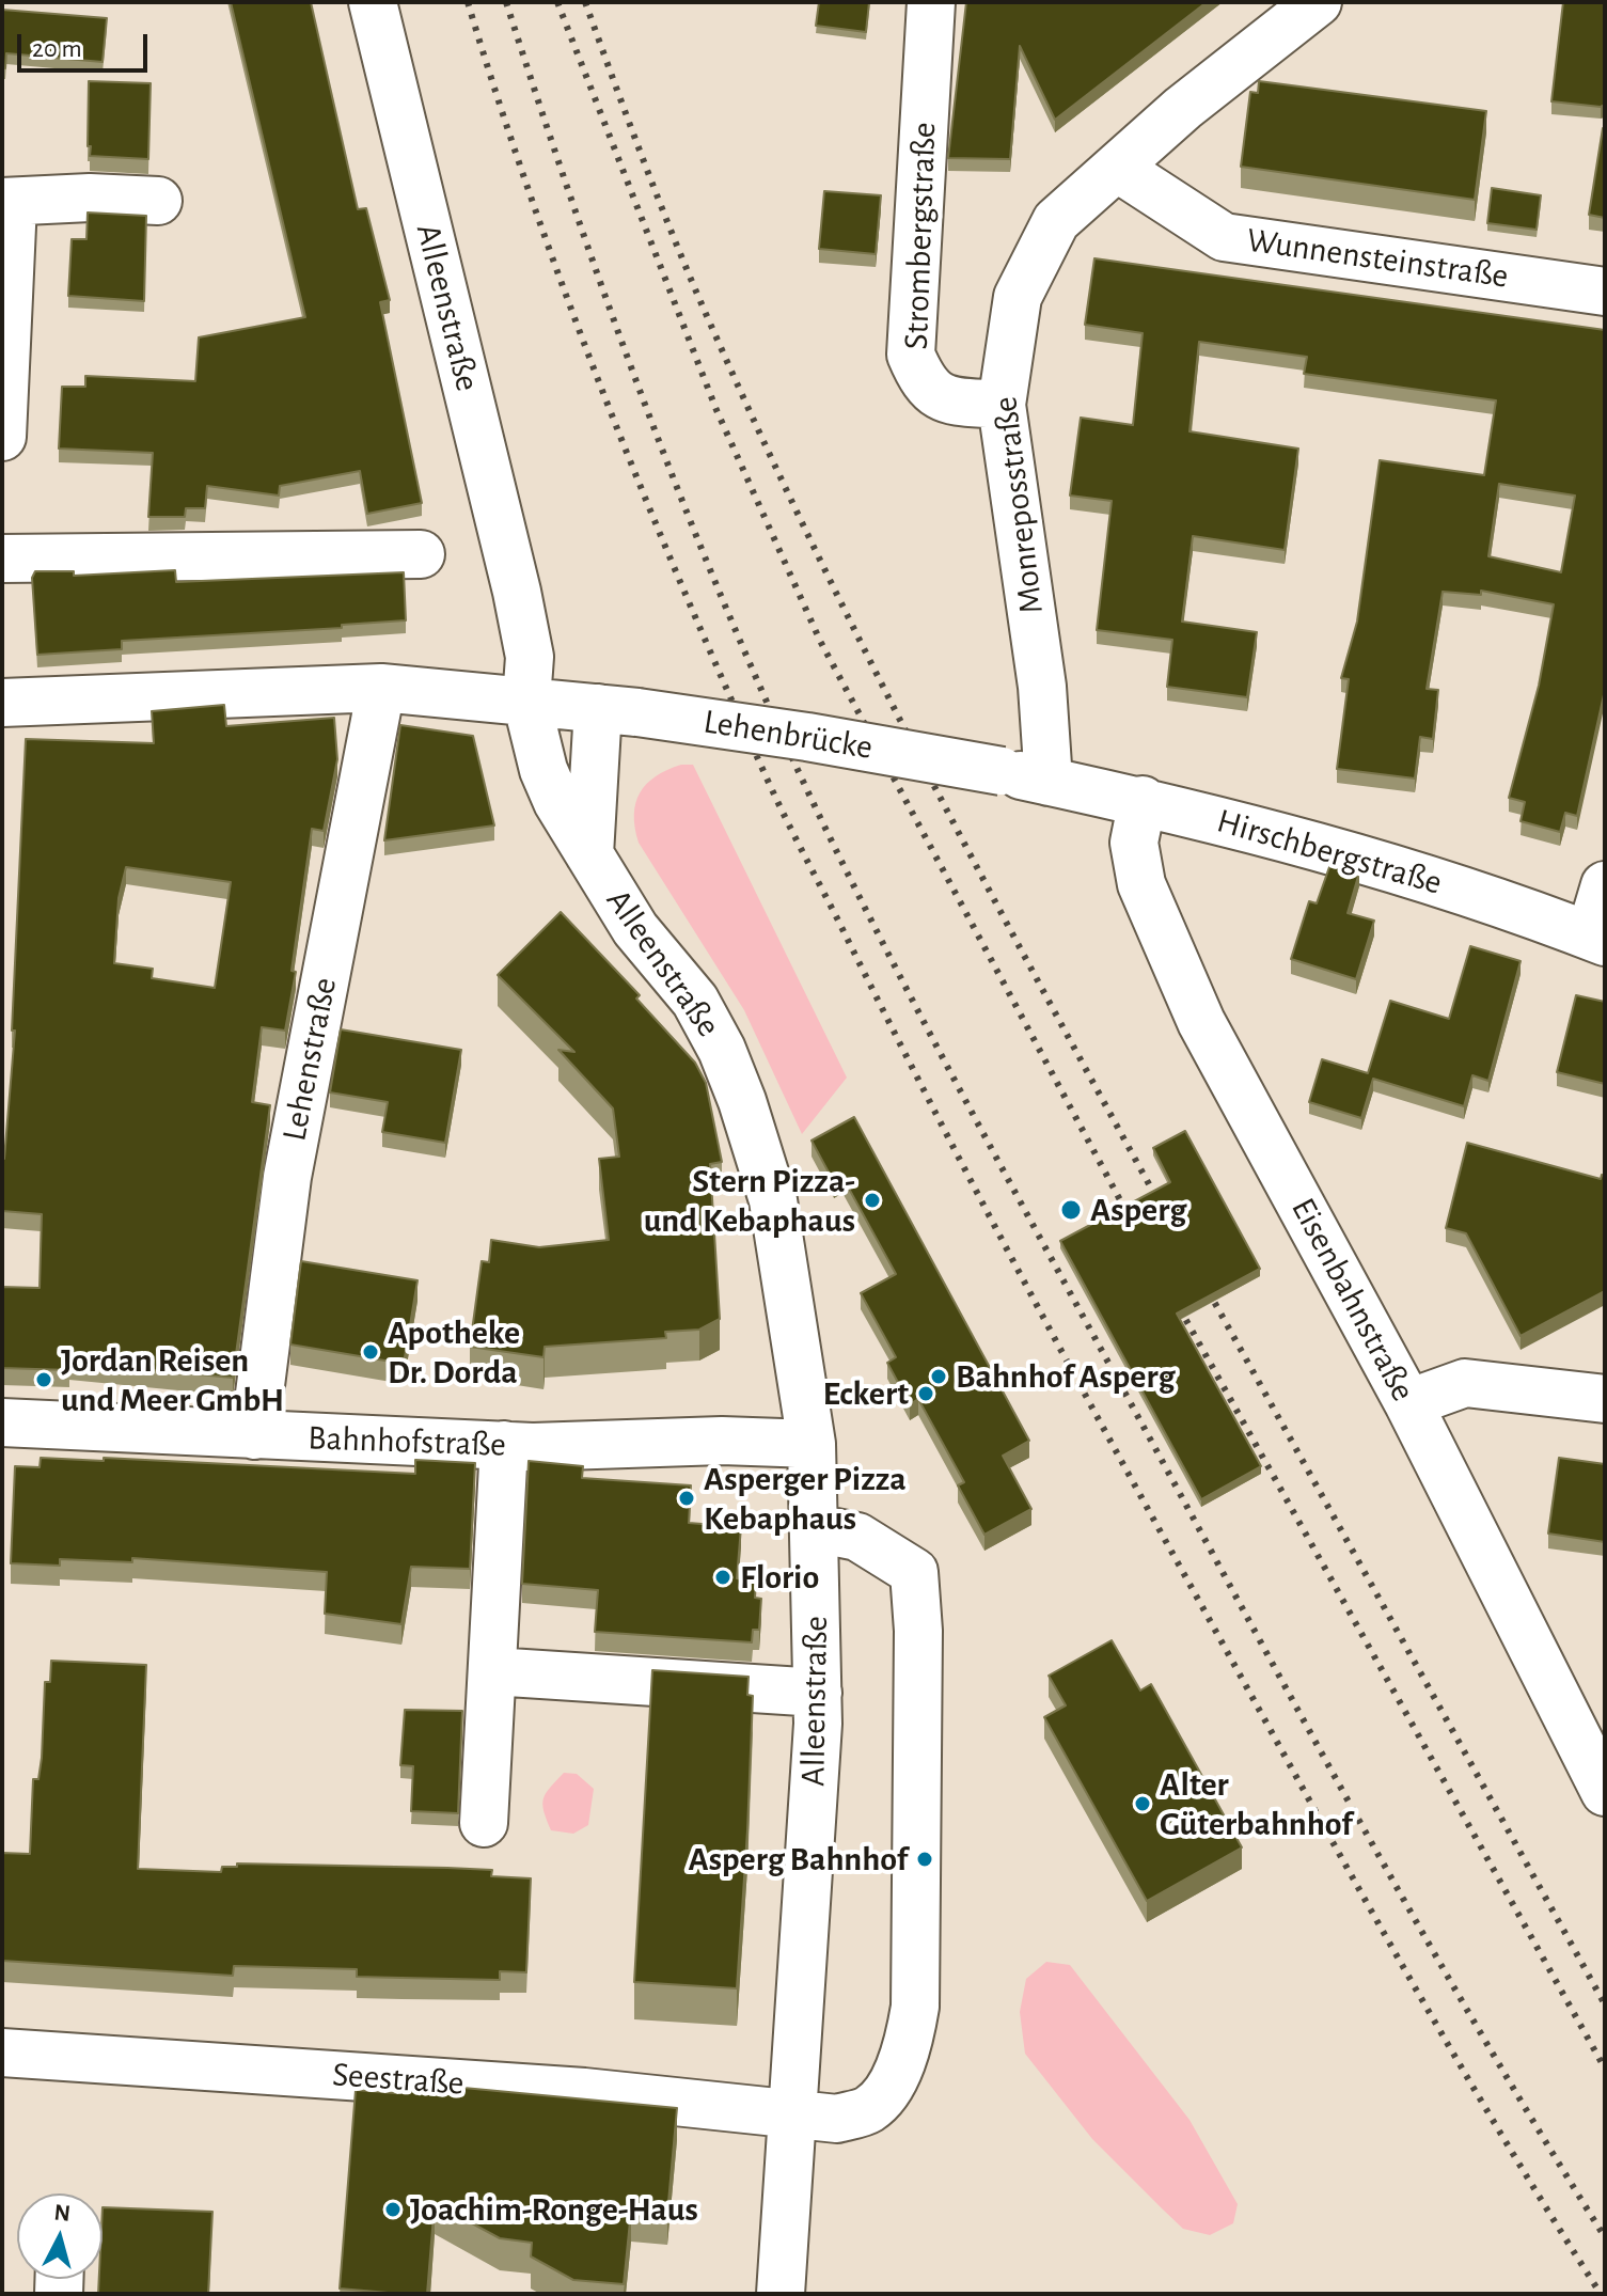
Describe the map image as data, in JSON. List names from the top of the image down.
{
  "streets": {
    "street": [
      "Strombergstraße",
      "Wunnensteinstraße",
      "Alleenstraße",
      "Monreposstraße",
      "Lehenbrücke",
      "Hirschbergstraße",
      "Lehenstraße",
      "Eisenbahnstraße",
      "Bahnhofstraße",
      "Seestraße"
    ]
  },
  "crossings": [
    ["Strombergstraße", "Monreposstraße"],
    ["Wunnensteinstraße", "Monreposstraße"],
    ["Alleenstraße", "Lehenbrücke"],
    ["Alleenstraße", "Bahnhofstraße"],
    ["Alleenstraße", "Seestraße"],
    ["Monreposstraße", "Lehenbrücke"],
    ["Monreposstraße", "Hirschbergstraße"],
    ["Lehenbrücke", "Hirschbergstraße"],
    ["Hirschbergstraße", "Eisenbahnstraße"],
    ["Lehenstraße", "Bahnhofstraße"]
  ],
  "places": [
    "Stern Pizza- und Kebaphaus",
    "Asperg",
    "Apotheke Dr. Dorda",
    "Bahnhof Asperg",
    "Jordan Reisen und Meer GmbH",
    "Eckert",
    "Asperger Pizza Kebaphaus",
    "Florio",
    "Alter Güterbahnhof",
    "Asperg Bahnhof",
    "Joachim-Ronge-Haus"
  ],
  "scale_bar": "20 m",
  "north": "top"
}
